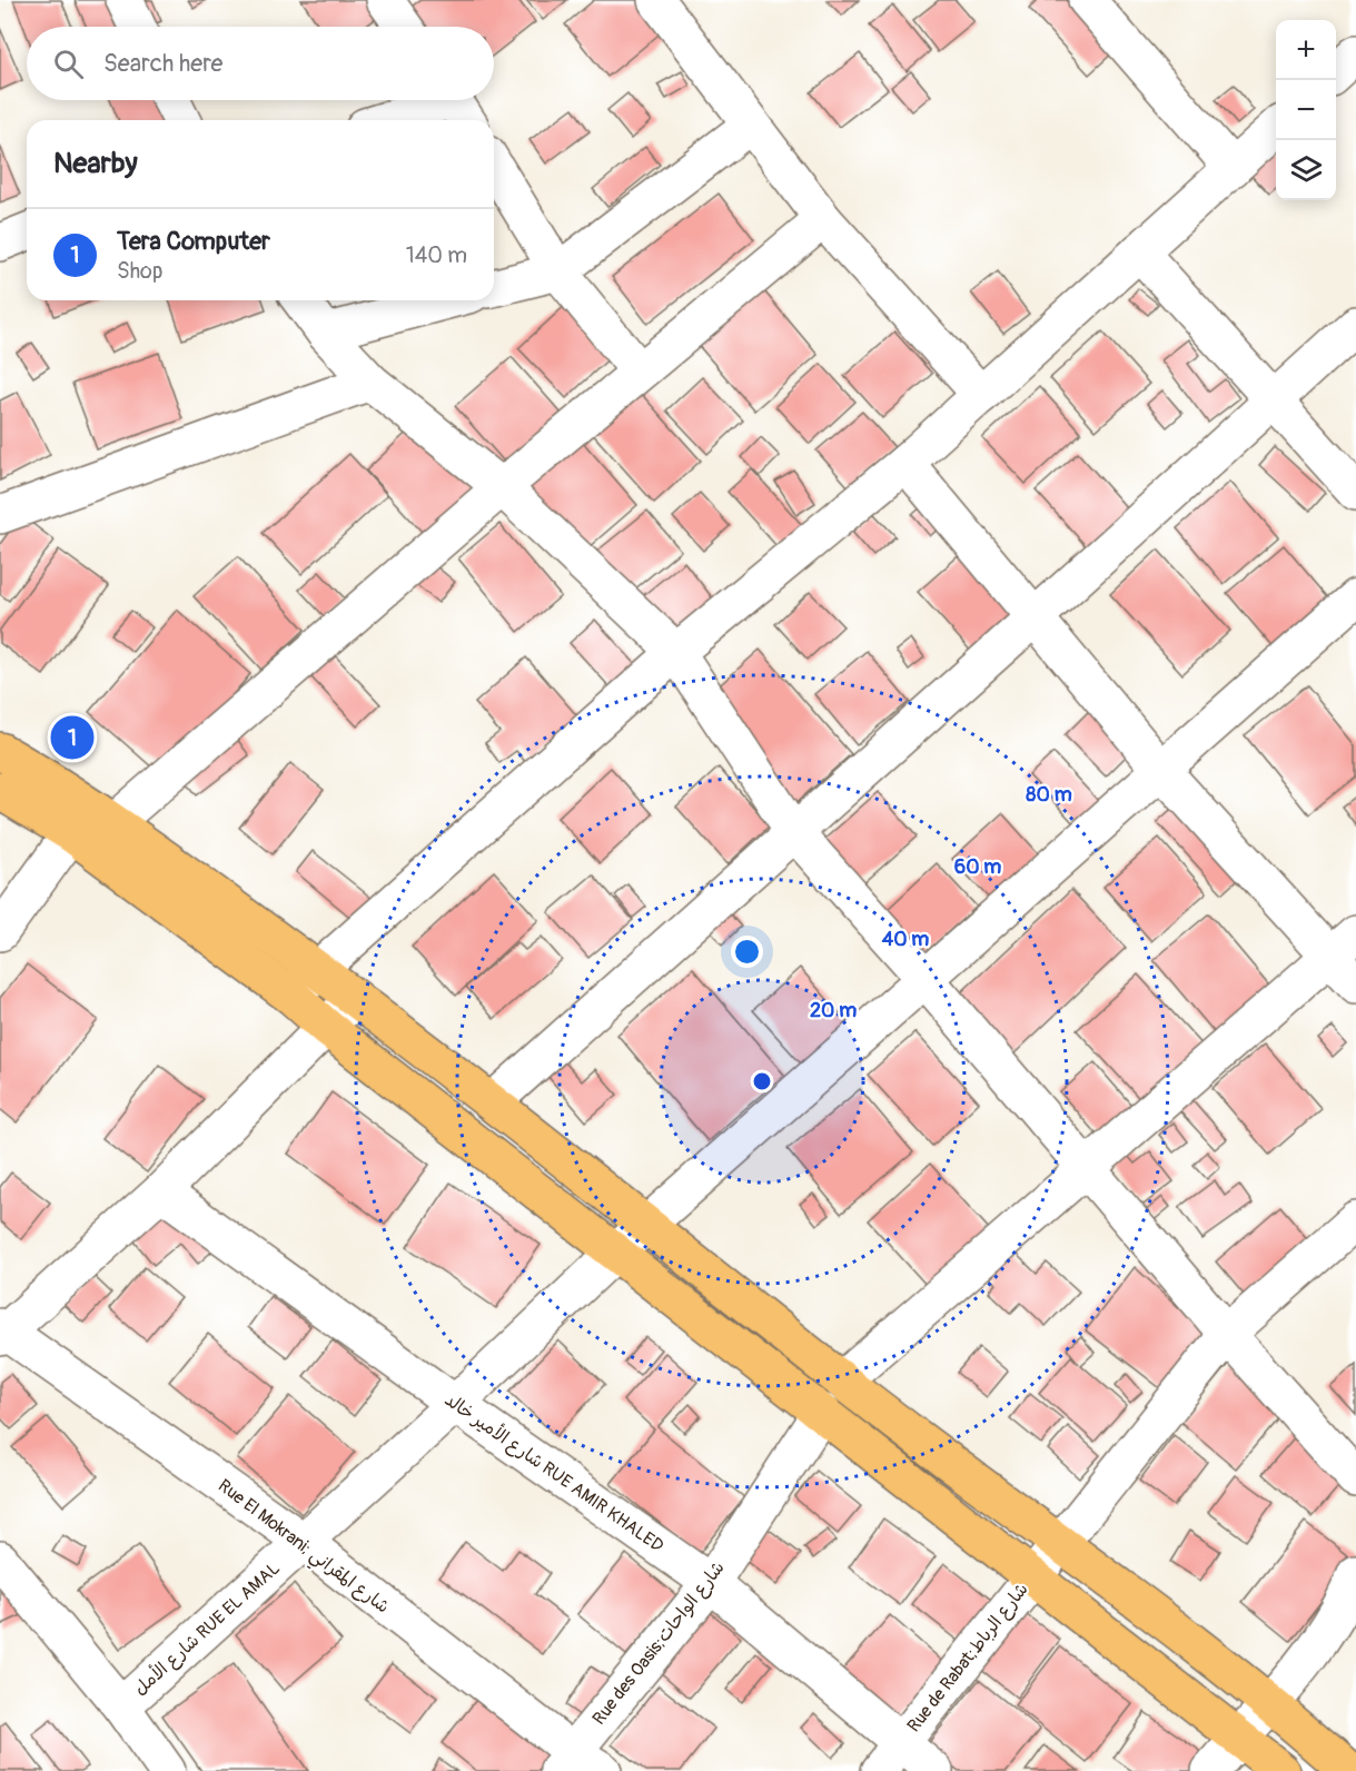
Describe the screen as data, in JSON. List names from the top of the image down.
{
  "streets": {
    "street": [
      "شارع الأمير خالد RUE AMIR KHALED",
      "Rue El Mokrani; شارع المقراني",
      "شارع الأمل RUE EL AMAL",
      "Rue des Oasis;شارع الواحات",
      "Rue de Rabat;شارع الرباط"
    ]
  },
  "crossings": [
    ["شارع الأمير خالد RUE AMIR KHALED", "شارع الأمل RUE EL AMAL"],
    ["شارع الأمير خالد RUE AMIR KHALED", "Rue des Oasis;شارع الواحات"],
    ["شارع الأمير خالد RUE AMIR KHALED", "Rue de Rabat;شارع الرباط"],
    ["Rue El Mokrani; شارع المقراني", "شارع الأمل RUE EL AMAL"],
    ["Rue El Mokrani; شارع المقراني", "Rue des Oasis;شارع الواحات"]
  ],
  "page": {
    "map_buttons": ["+", "−"],
    "search": "Search here",
    "heading": "Nearby",
    "list": [
      {
        "mark": "1",
        "name": "Tera Computer",
        "note": "Shop",
        "value": "140 m"
      }
    ],
    "pins": "1"
  },
  "rings": [
    "80 m",
    "60 m",
    "40 m",
    "20 m"
  ]
}
